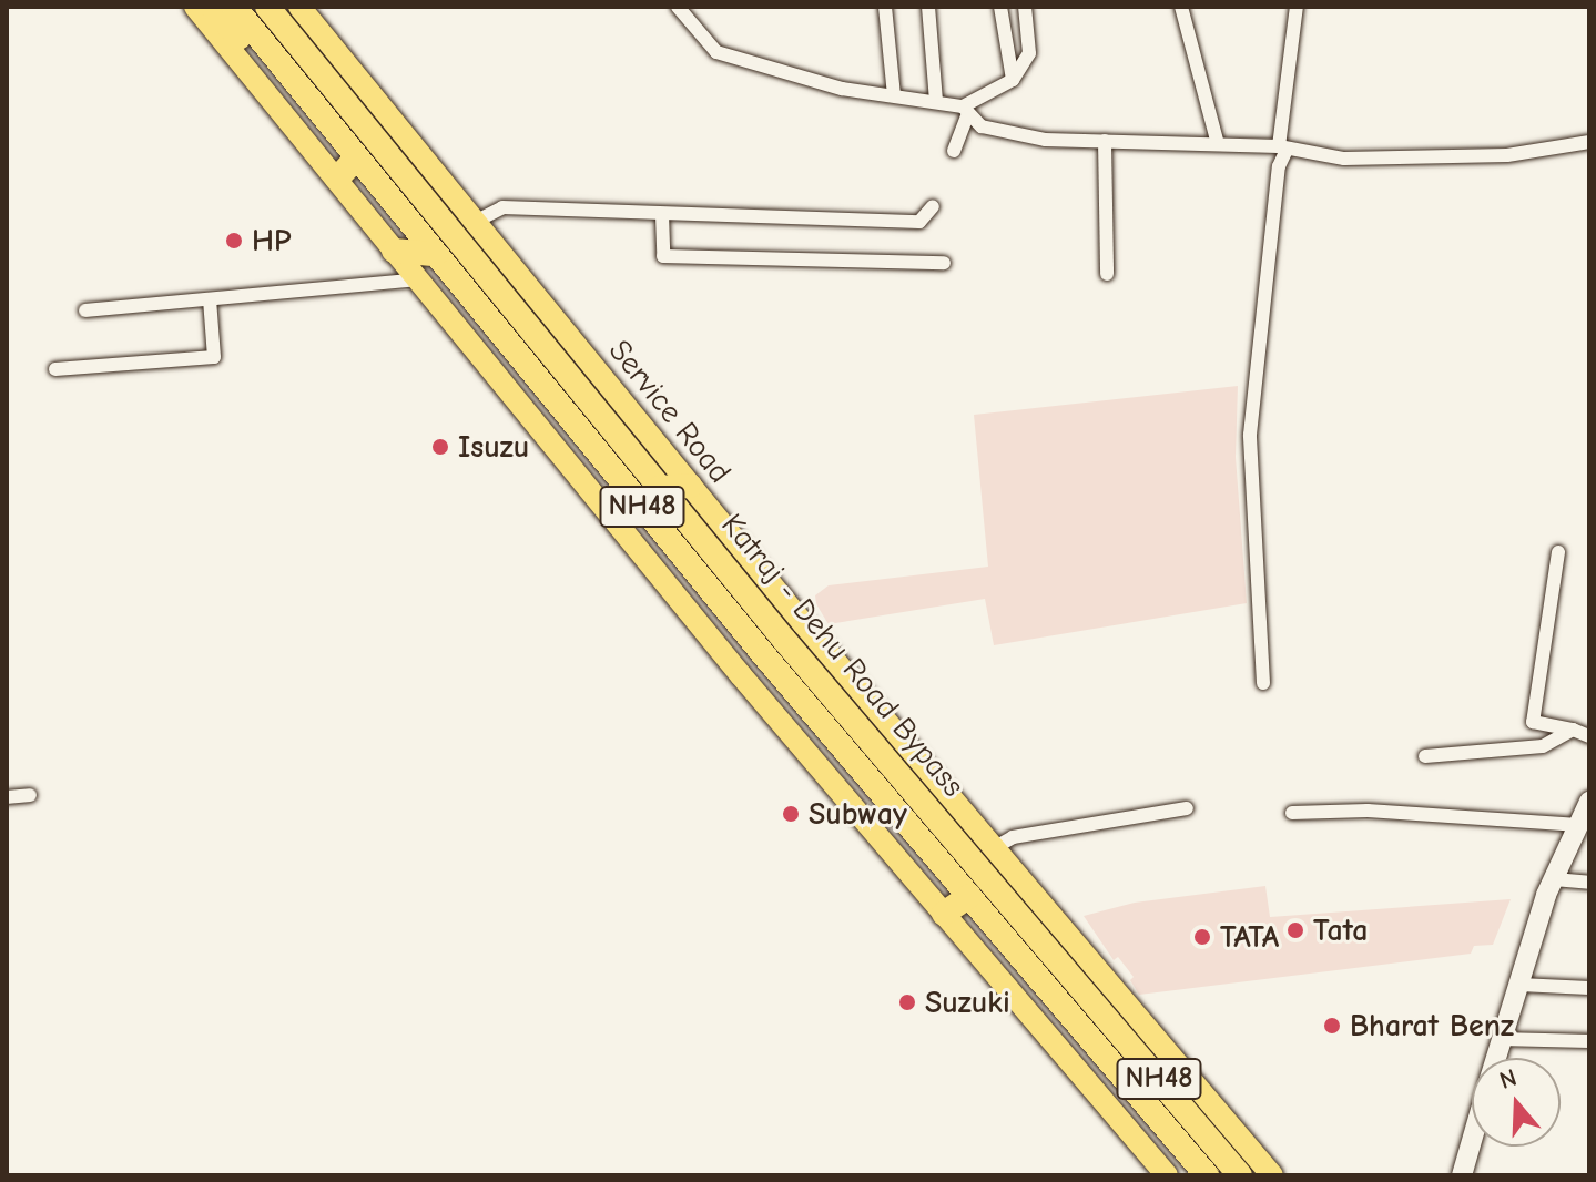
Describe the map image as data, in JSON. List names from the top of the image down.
{
  "streets": {
    "highway": ["NH48", "Katraj - Dehu Road Bypass"],
    "main road": ["Service Road"]
  },
  "places": [
    "HP",
    "Isuzu",
    "Subway",
    "Tata",
    "TATA",
    "Suzuki",
    "Bharat Benz"
  ],
  "north": "top"
}
